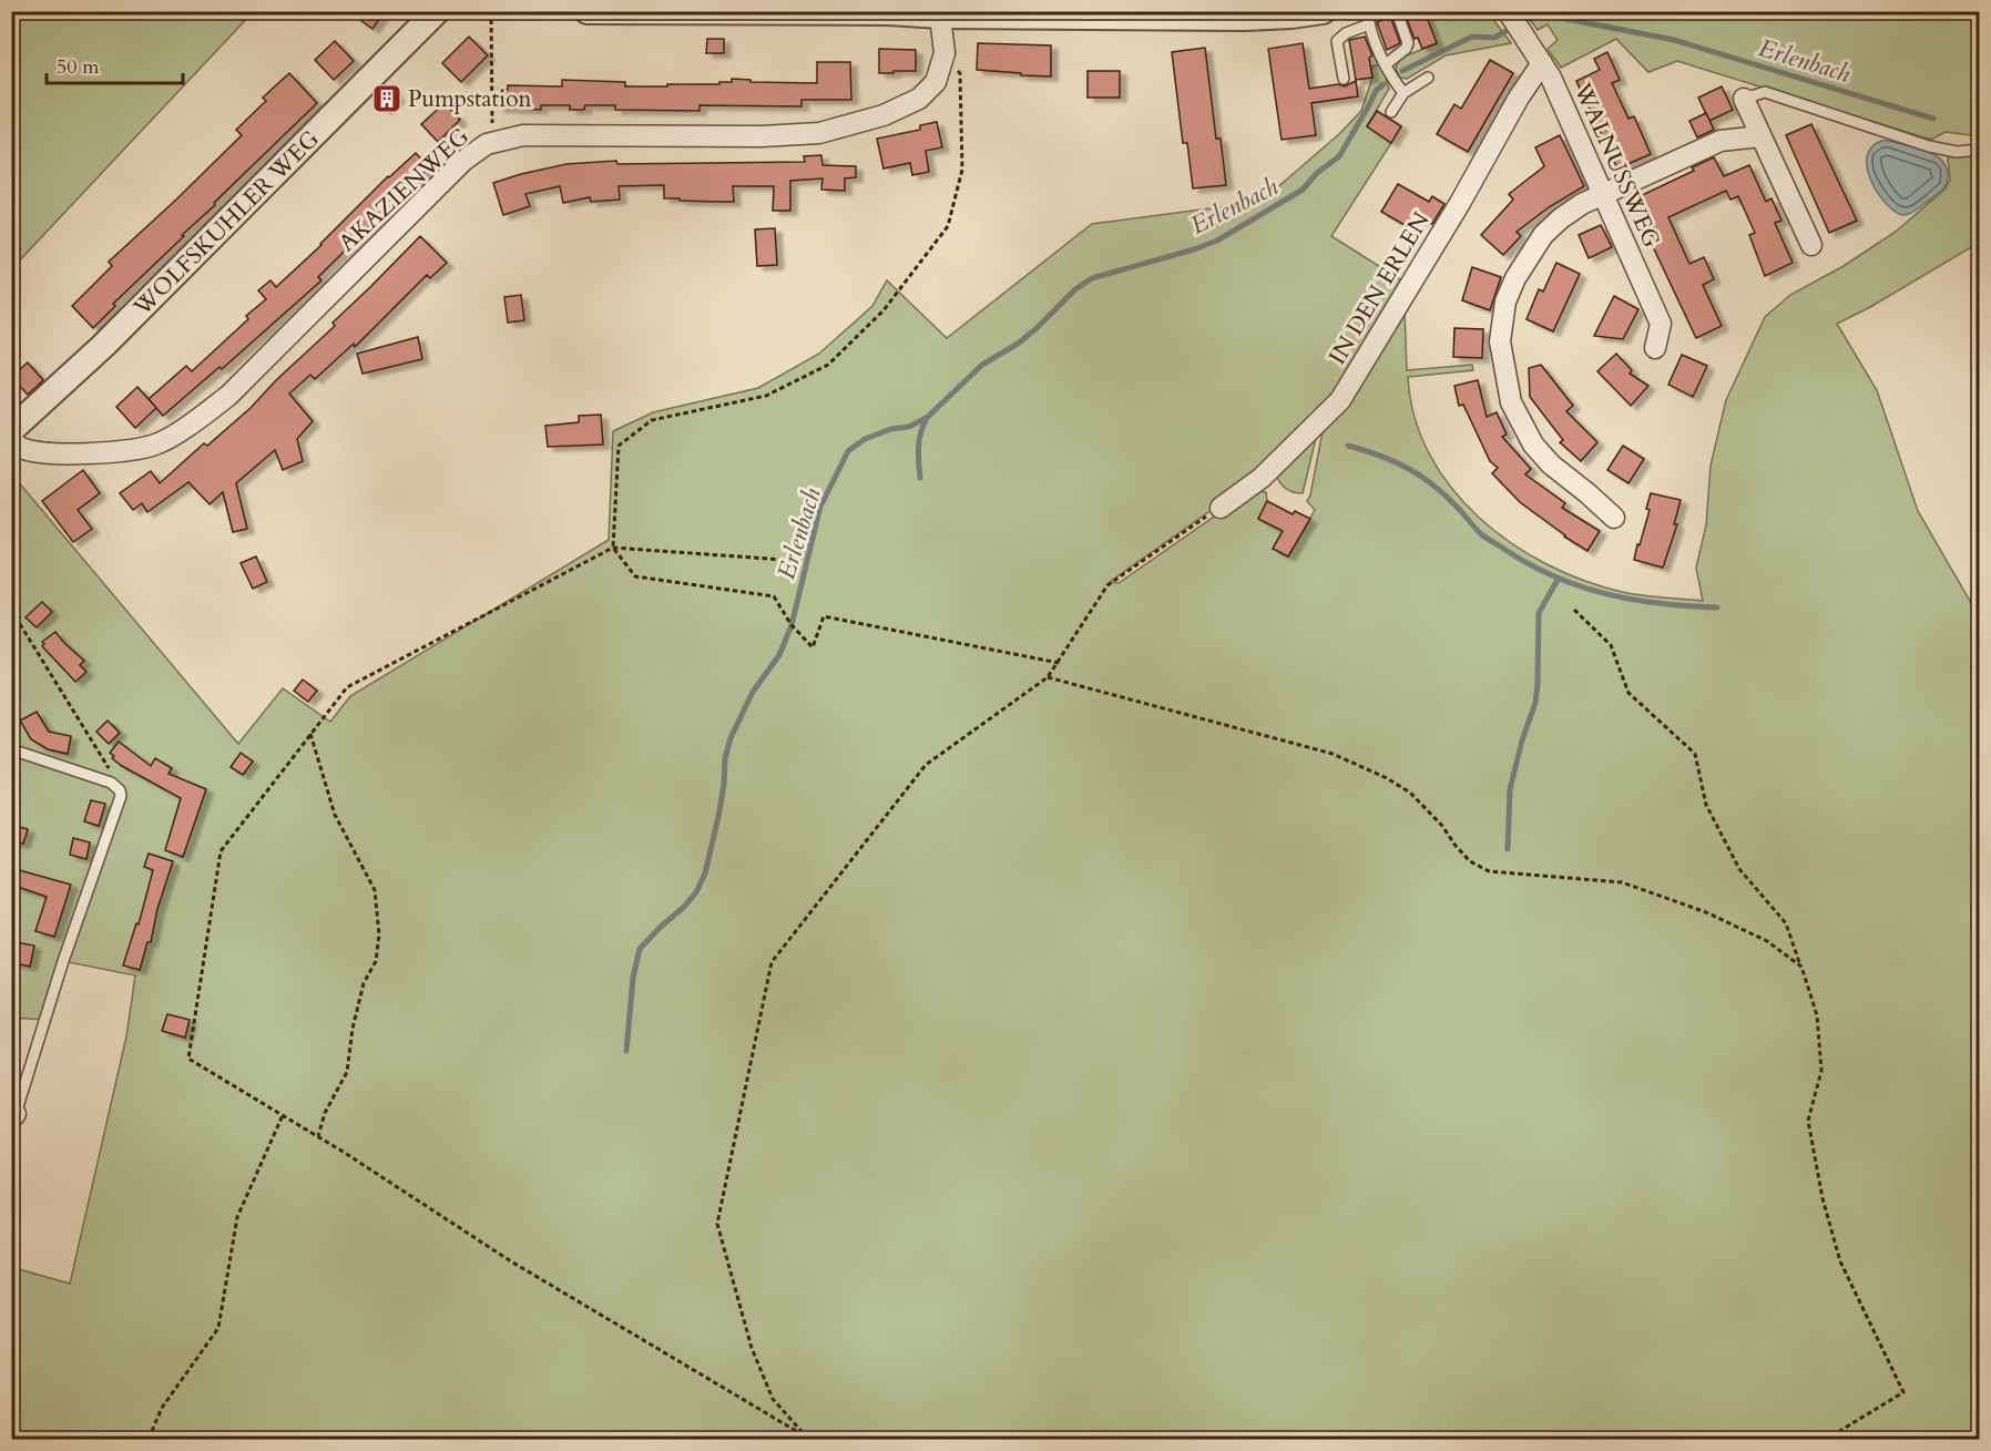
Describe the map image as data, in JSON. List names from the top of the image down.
{
  "streets": {
    "street": [
      "WALNUSSWEG",
      "AKAZIENWEG",
      "WOLFSKUHLER WEG",
      "IN DEN ERLEN"
    ]
  },
  "crossings": [
    ["WALNUSSWEG", "IN DEN ERLEN"]
  ],
  "water": ["Erlenbach"],
  "places": {
    "building": ["Pumpstation"]
  },
  "scale_bar": "50 m"
}
